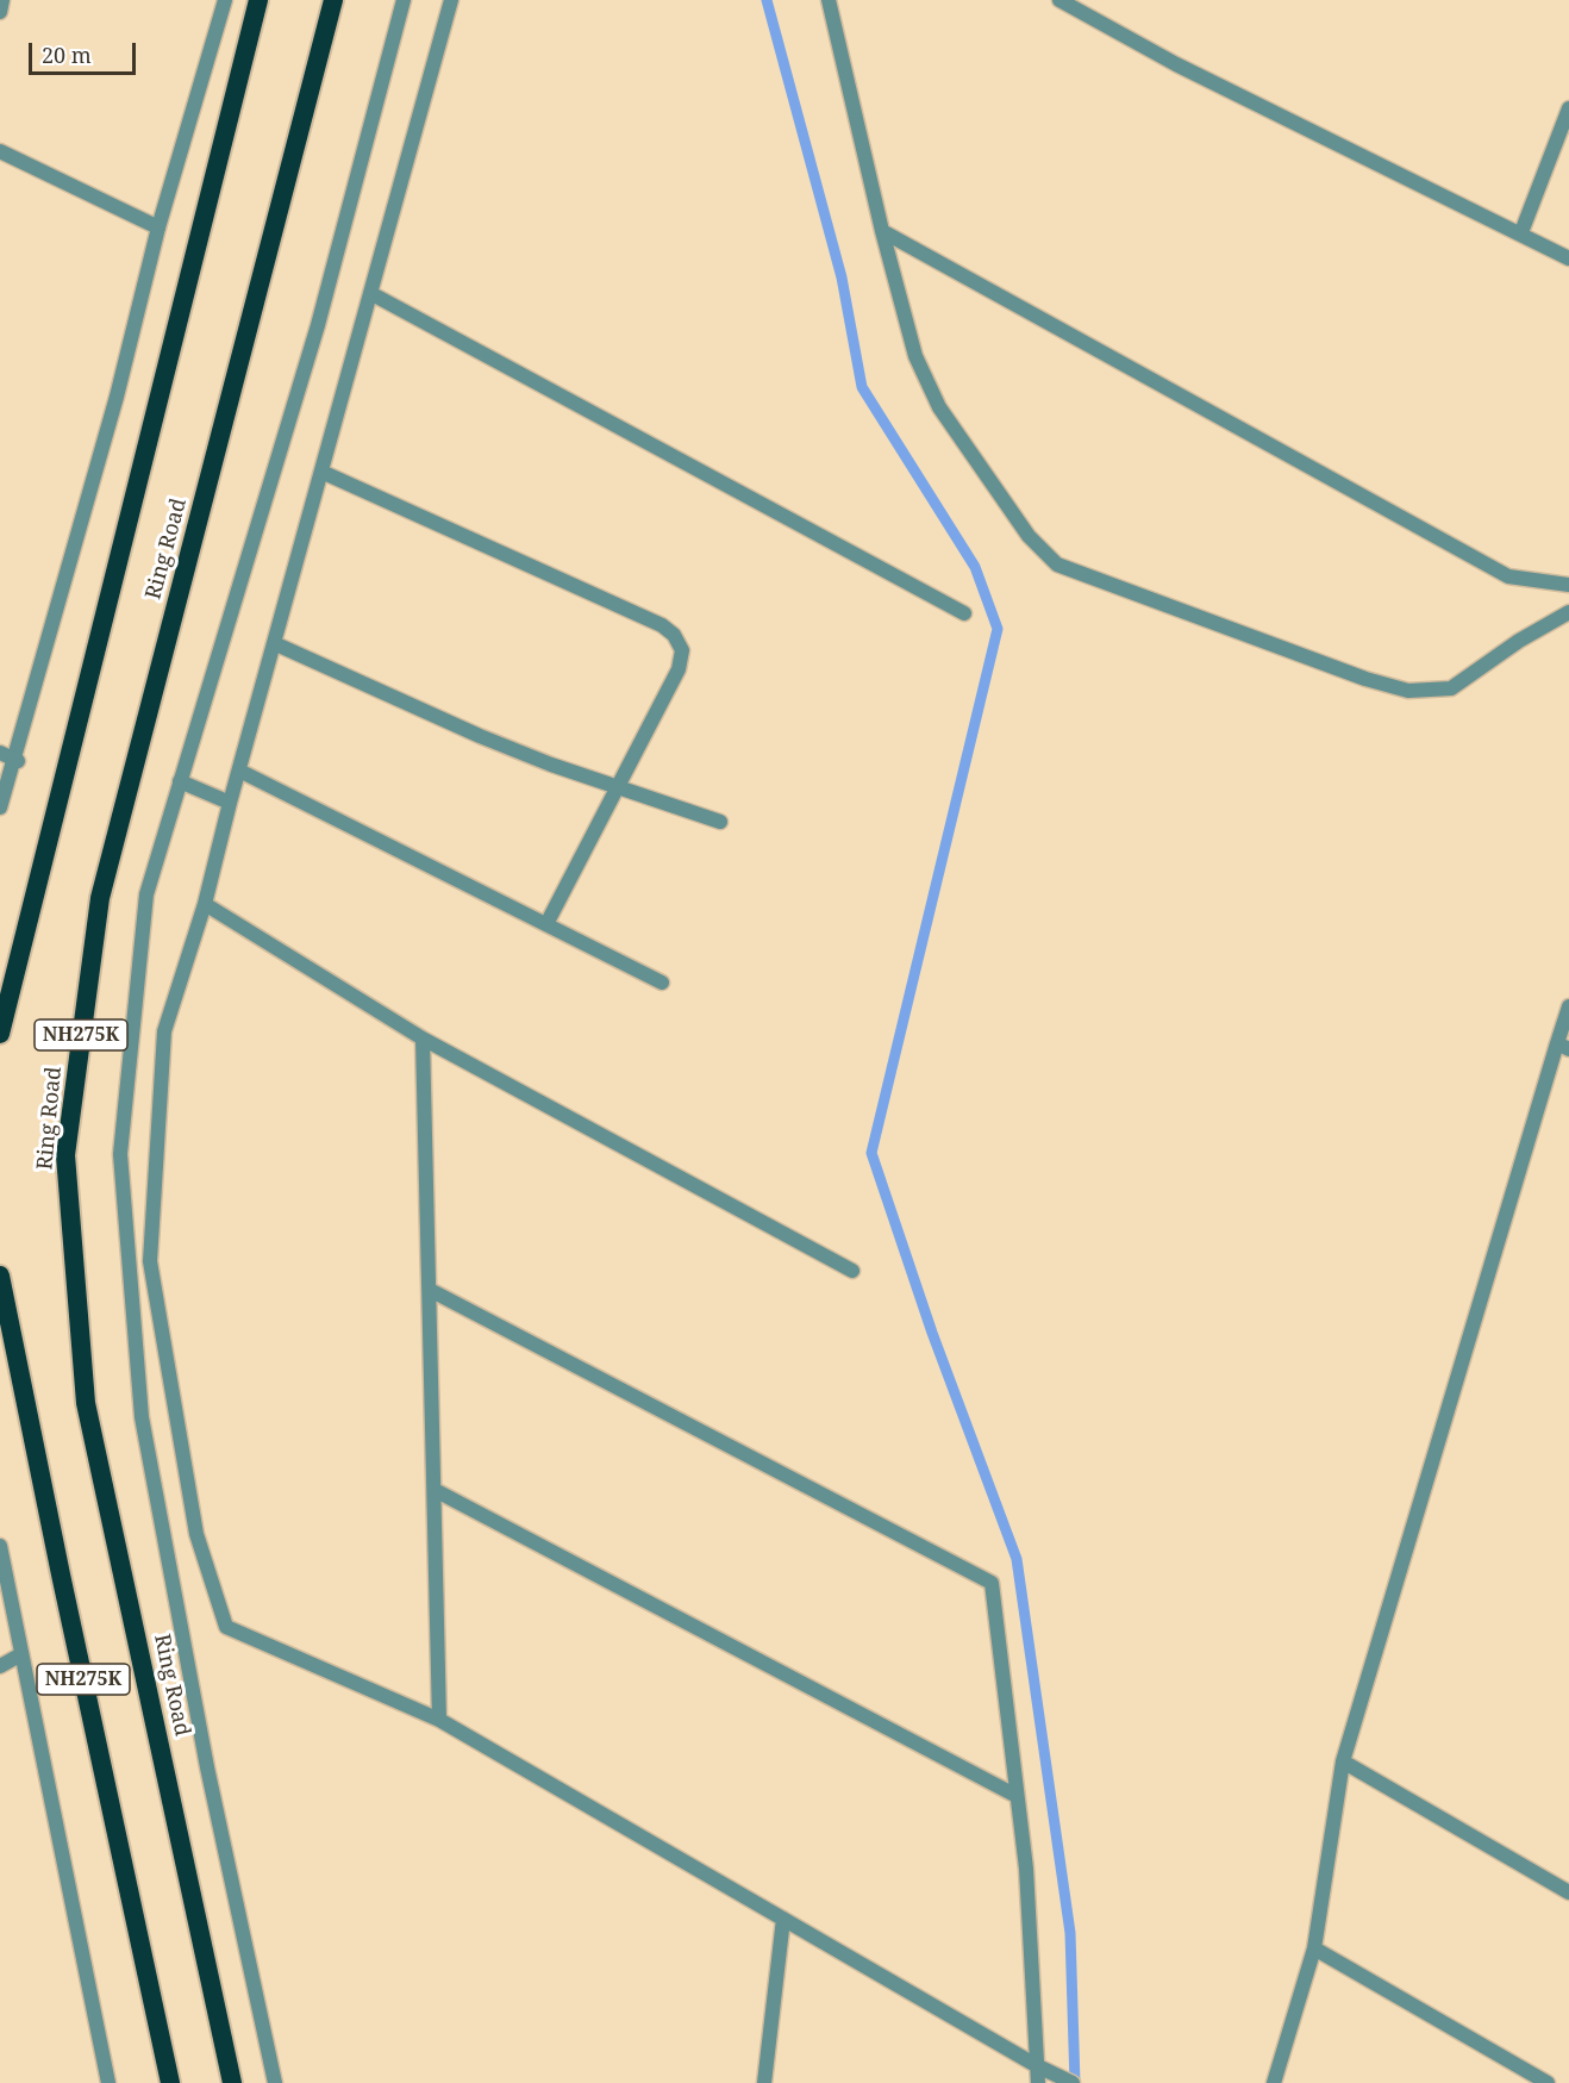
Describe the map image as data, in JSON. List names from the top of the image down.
{
  "streets": {
    "highway": ["Ring Road", "NH275K"]
  },
  "scale_bar": "20 m"
}
